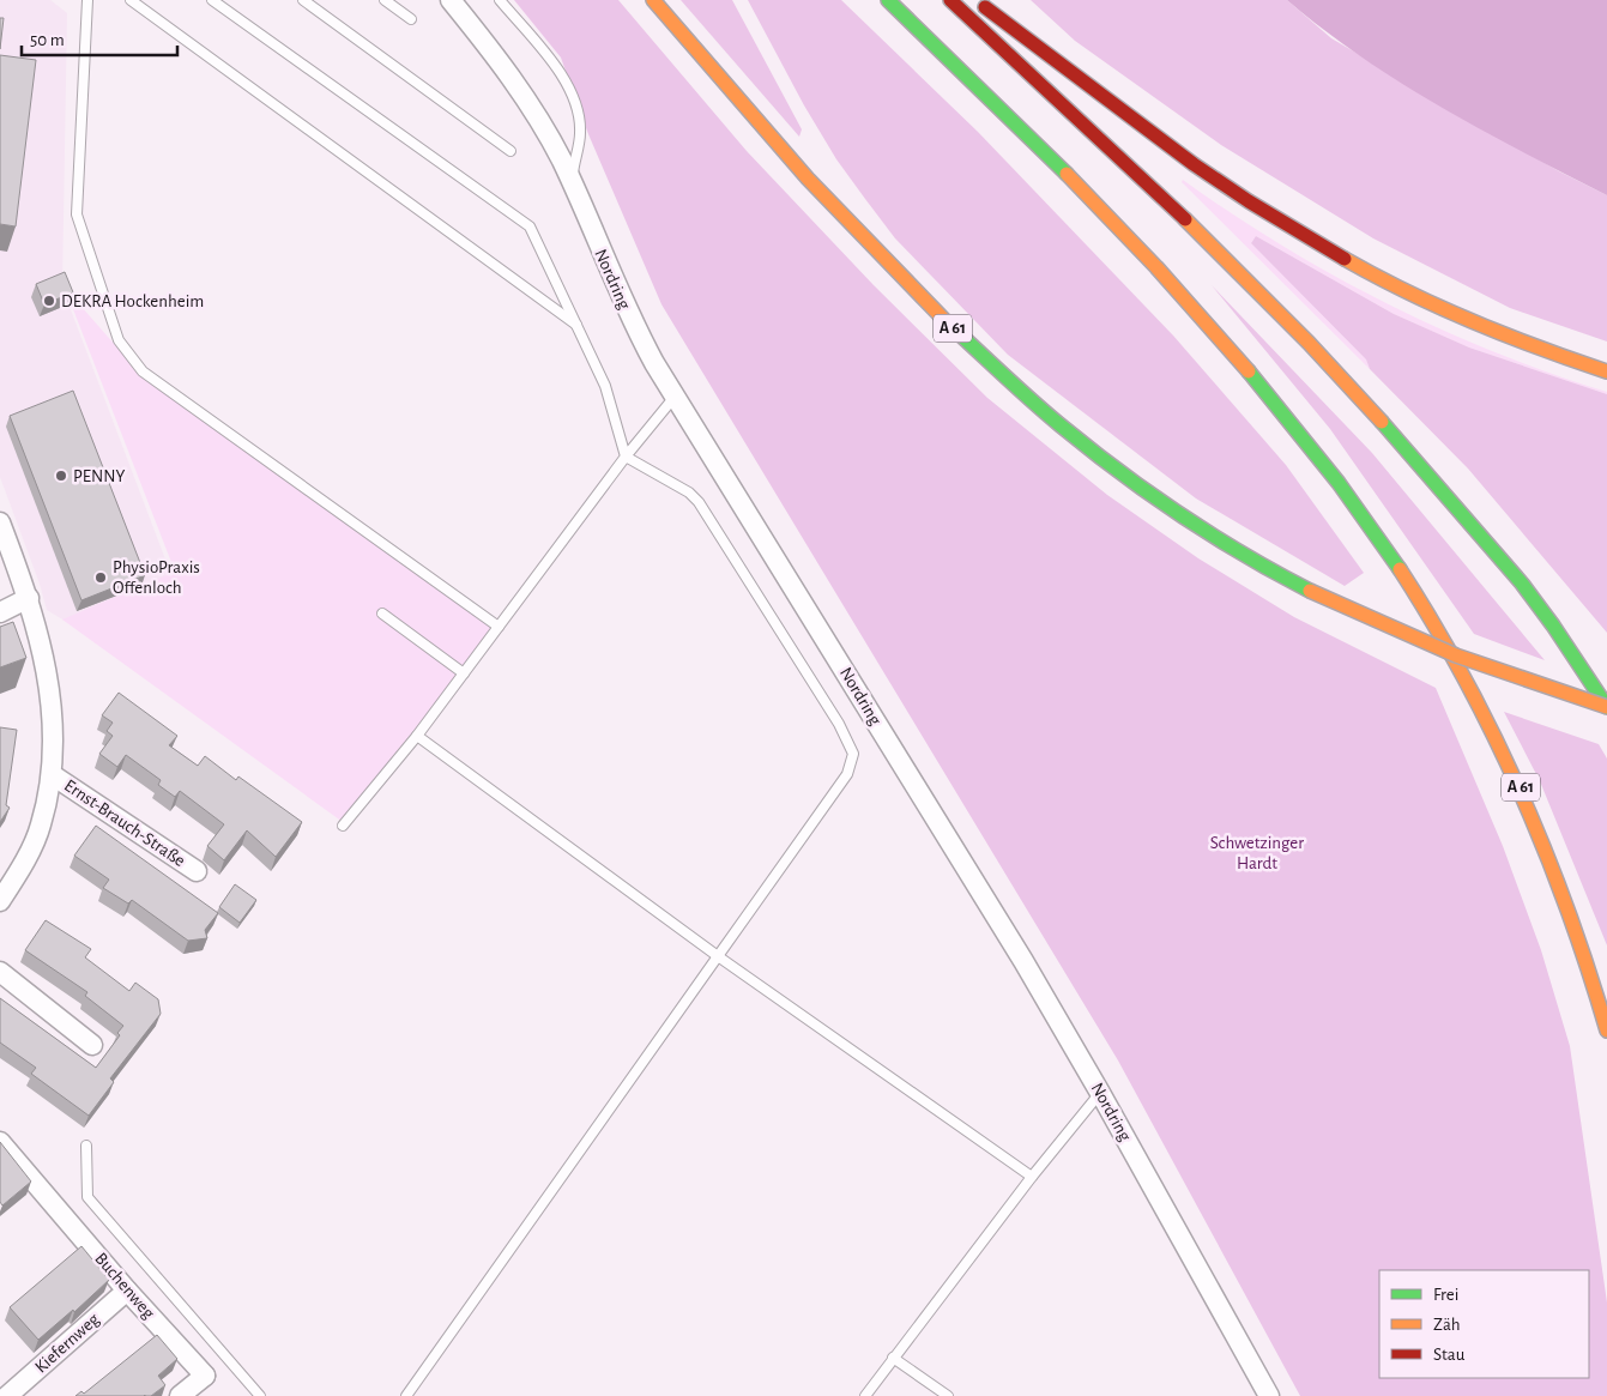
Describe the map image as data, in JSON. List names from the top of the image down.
{
  "streets": {
    "highway": ["A 61"],
    "street": [
      "Nordring",
      "Ernst-Brauch-Straße",
      "Buchenweg",
      "Kiefernweg"
    ]
  },
  "crossings": [
    ["Buchenweg", "Kiefernweg"]
  ],
  "parks": ["Schwetzinger Hardt"],
  "places": ["DEKRA Hockenheim", "PENNY", "PhysioPraxis Offenloch"],
  "legend": ["Frei", "Zäh", "Stau"],
  "scale_bar": "50 m"
}
